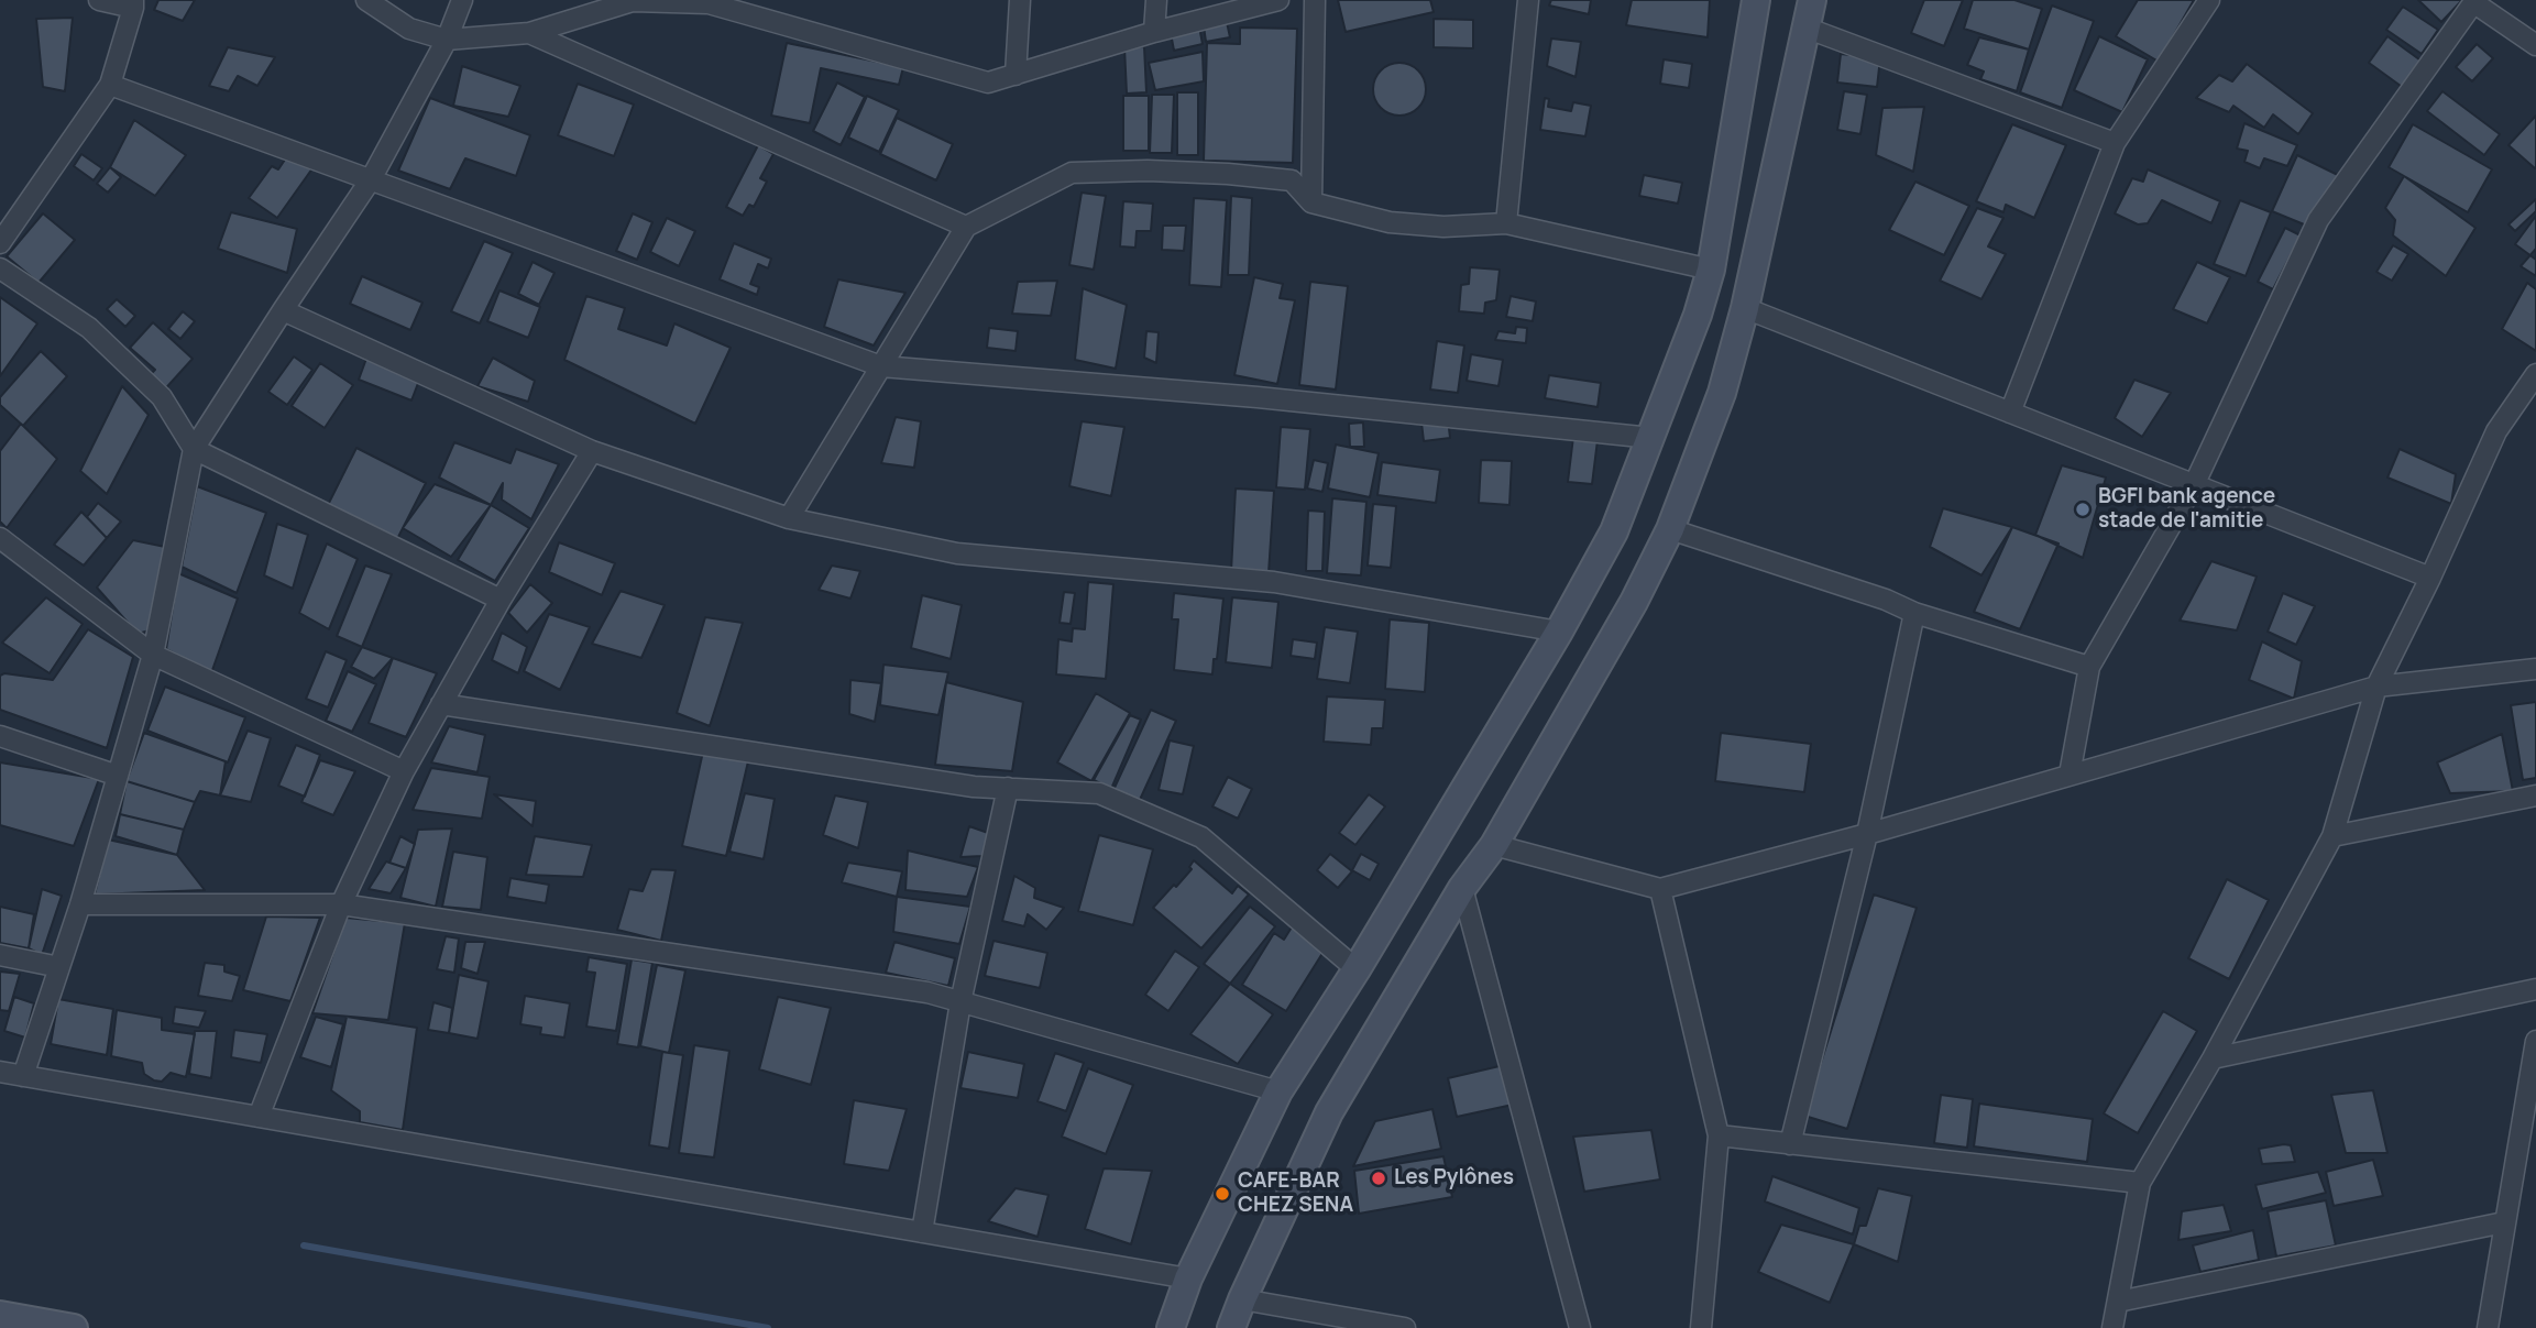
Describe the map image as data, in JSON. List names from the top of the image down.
{
  "places": ["BGFI bank agence stade de l'amitie", "Les Pylônes", "CAFE-BAR CHEZ SENA"]
}
